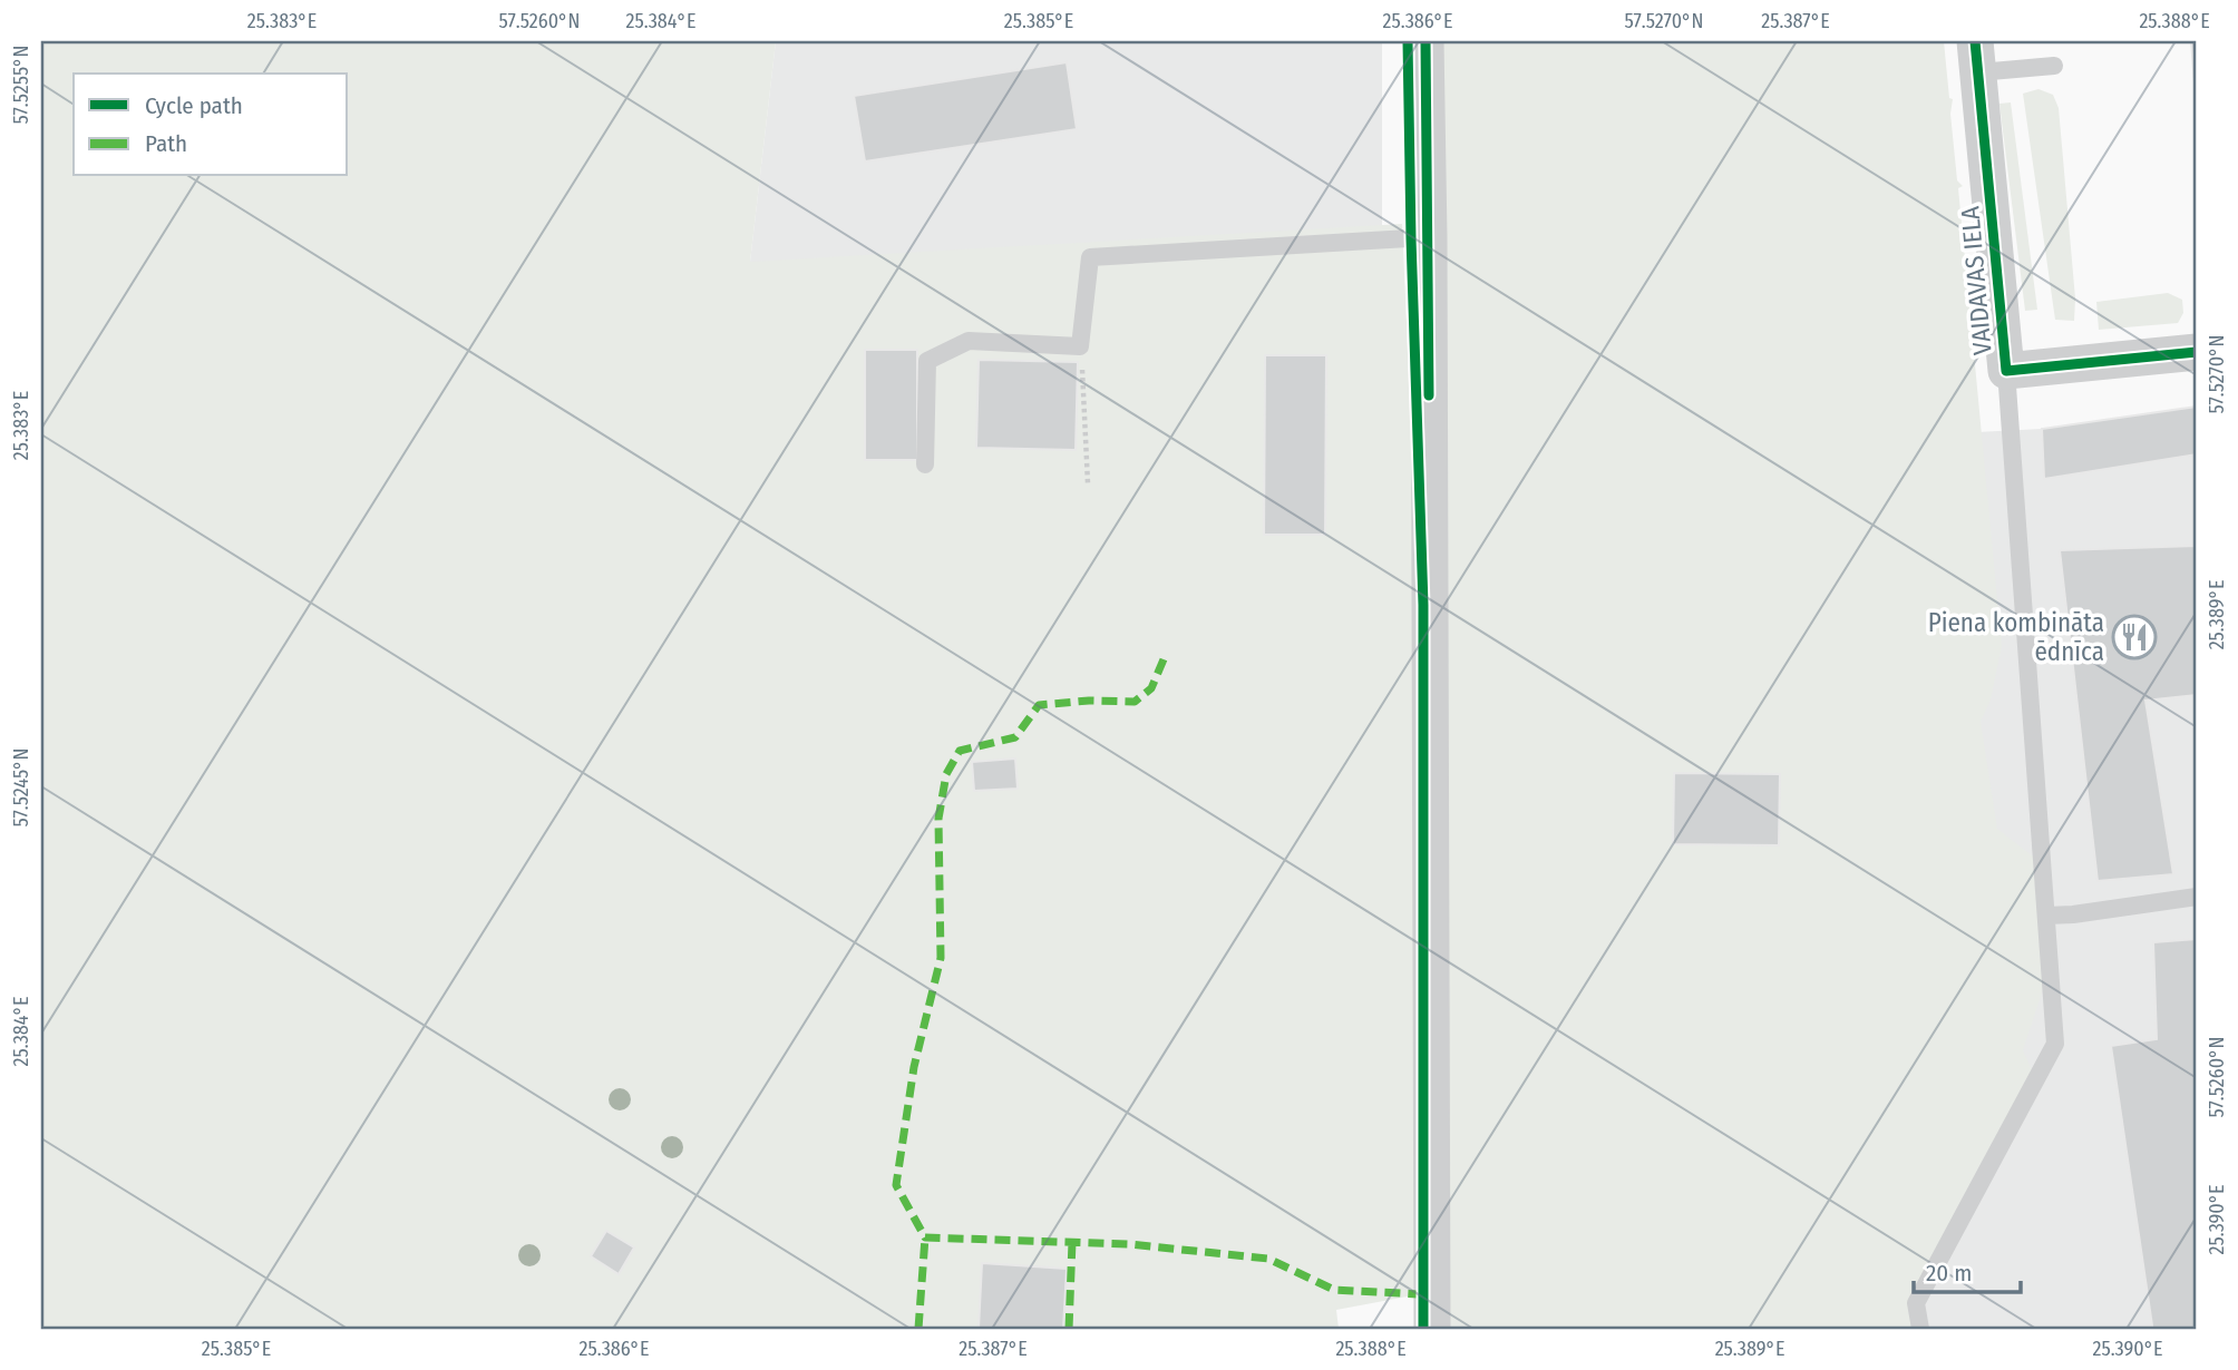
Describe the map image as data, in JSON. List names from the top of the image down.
{
  "streets": {
    "street": ["VAIDAVAS IELA"]
  },
  "places": {
    "restaurant": ["Piena kombināta ēdnīca"]
  },
  "legend": ["Cycle path", "Path"],
  "scale_bar": "20 m",
  "coordinates": [
    "25.383°E",
    "57.5260°N",
    "25.384°E",
    "25.385°E",
    "25.386°E",
    "57.5270°N",
    "25.387°E",
    "25.388°E",
    "57.5255°N",
    "25.389°E",
    "57.5245°N",
    "25.390°E"
  ]
}
